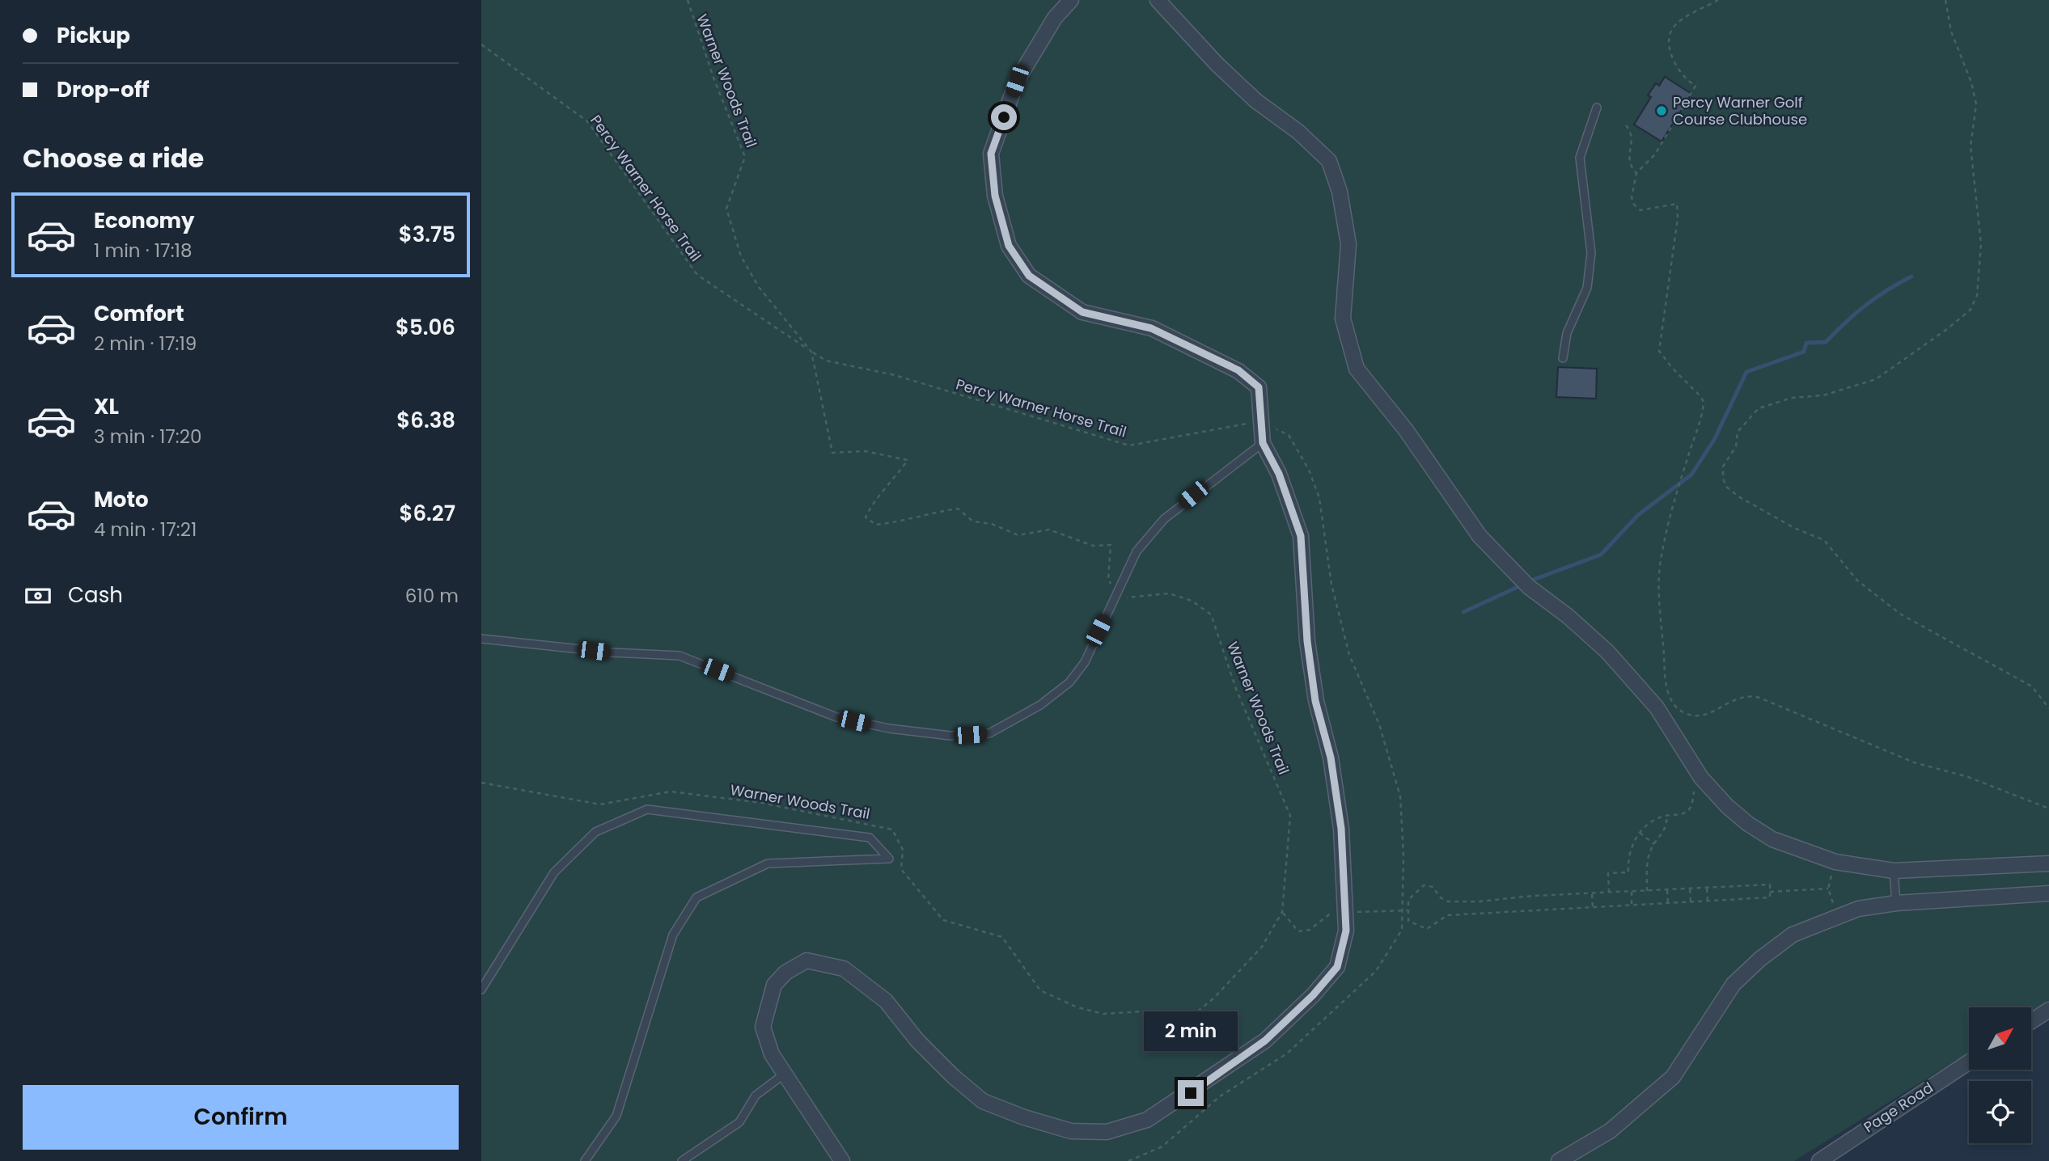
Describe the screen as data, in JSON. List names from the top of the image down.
{
  "streets": {
    "street": ["Page Road"],
    "path": ["Warner Woods Trail", "Percy Warner Horse Trail"]
  },
  "crossings": [
    ["Warner Woods Trail", "Percy Warner Horse Trail"]
  ],
  "places": ["Percy Warner Golf Course Clubhouse"],
  "north": "top right",
  "page": {
    "banner": ["Pickup", "Drop-off"],
    "heading": "Choose a ride",
    "list": [
      {
        "name": "Economy",
        "note": "1 min · 17:18",
        "value": "$3.75"
      },
      {
        "name": "Comfort",
        "note": "2 min · 17:19",
        "value": "$5.06"
      },
      {
        "name": "XL",
        "note": "3 min · 17:20",
        "value": "$6.38"
      },
      {
        "name": "Moto",
        "note": "4 min · 17:21",
        "value": "$6.27"
      }
    ],
    "pay": ["Cash", "610 m"],
    "bubble": "2 min",
    "buttons": "Confirm"
  }
}
